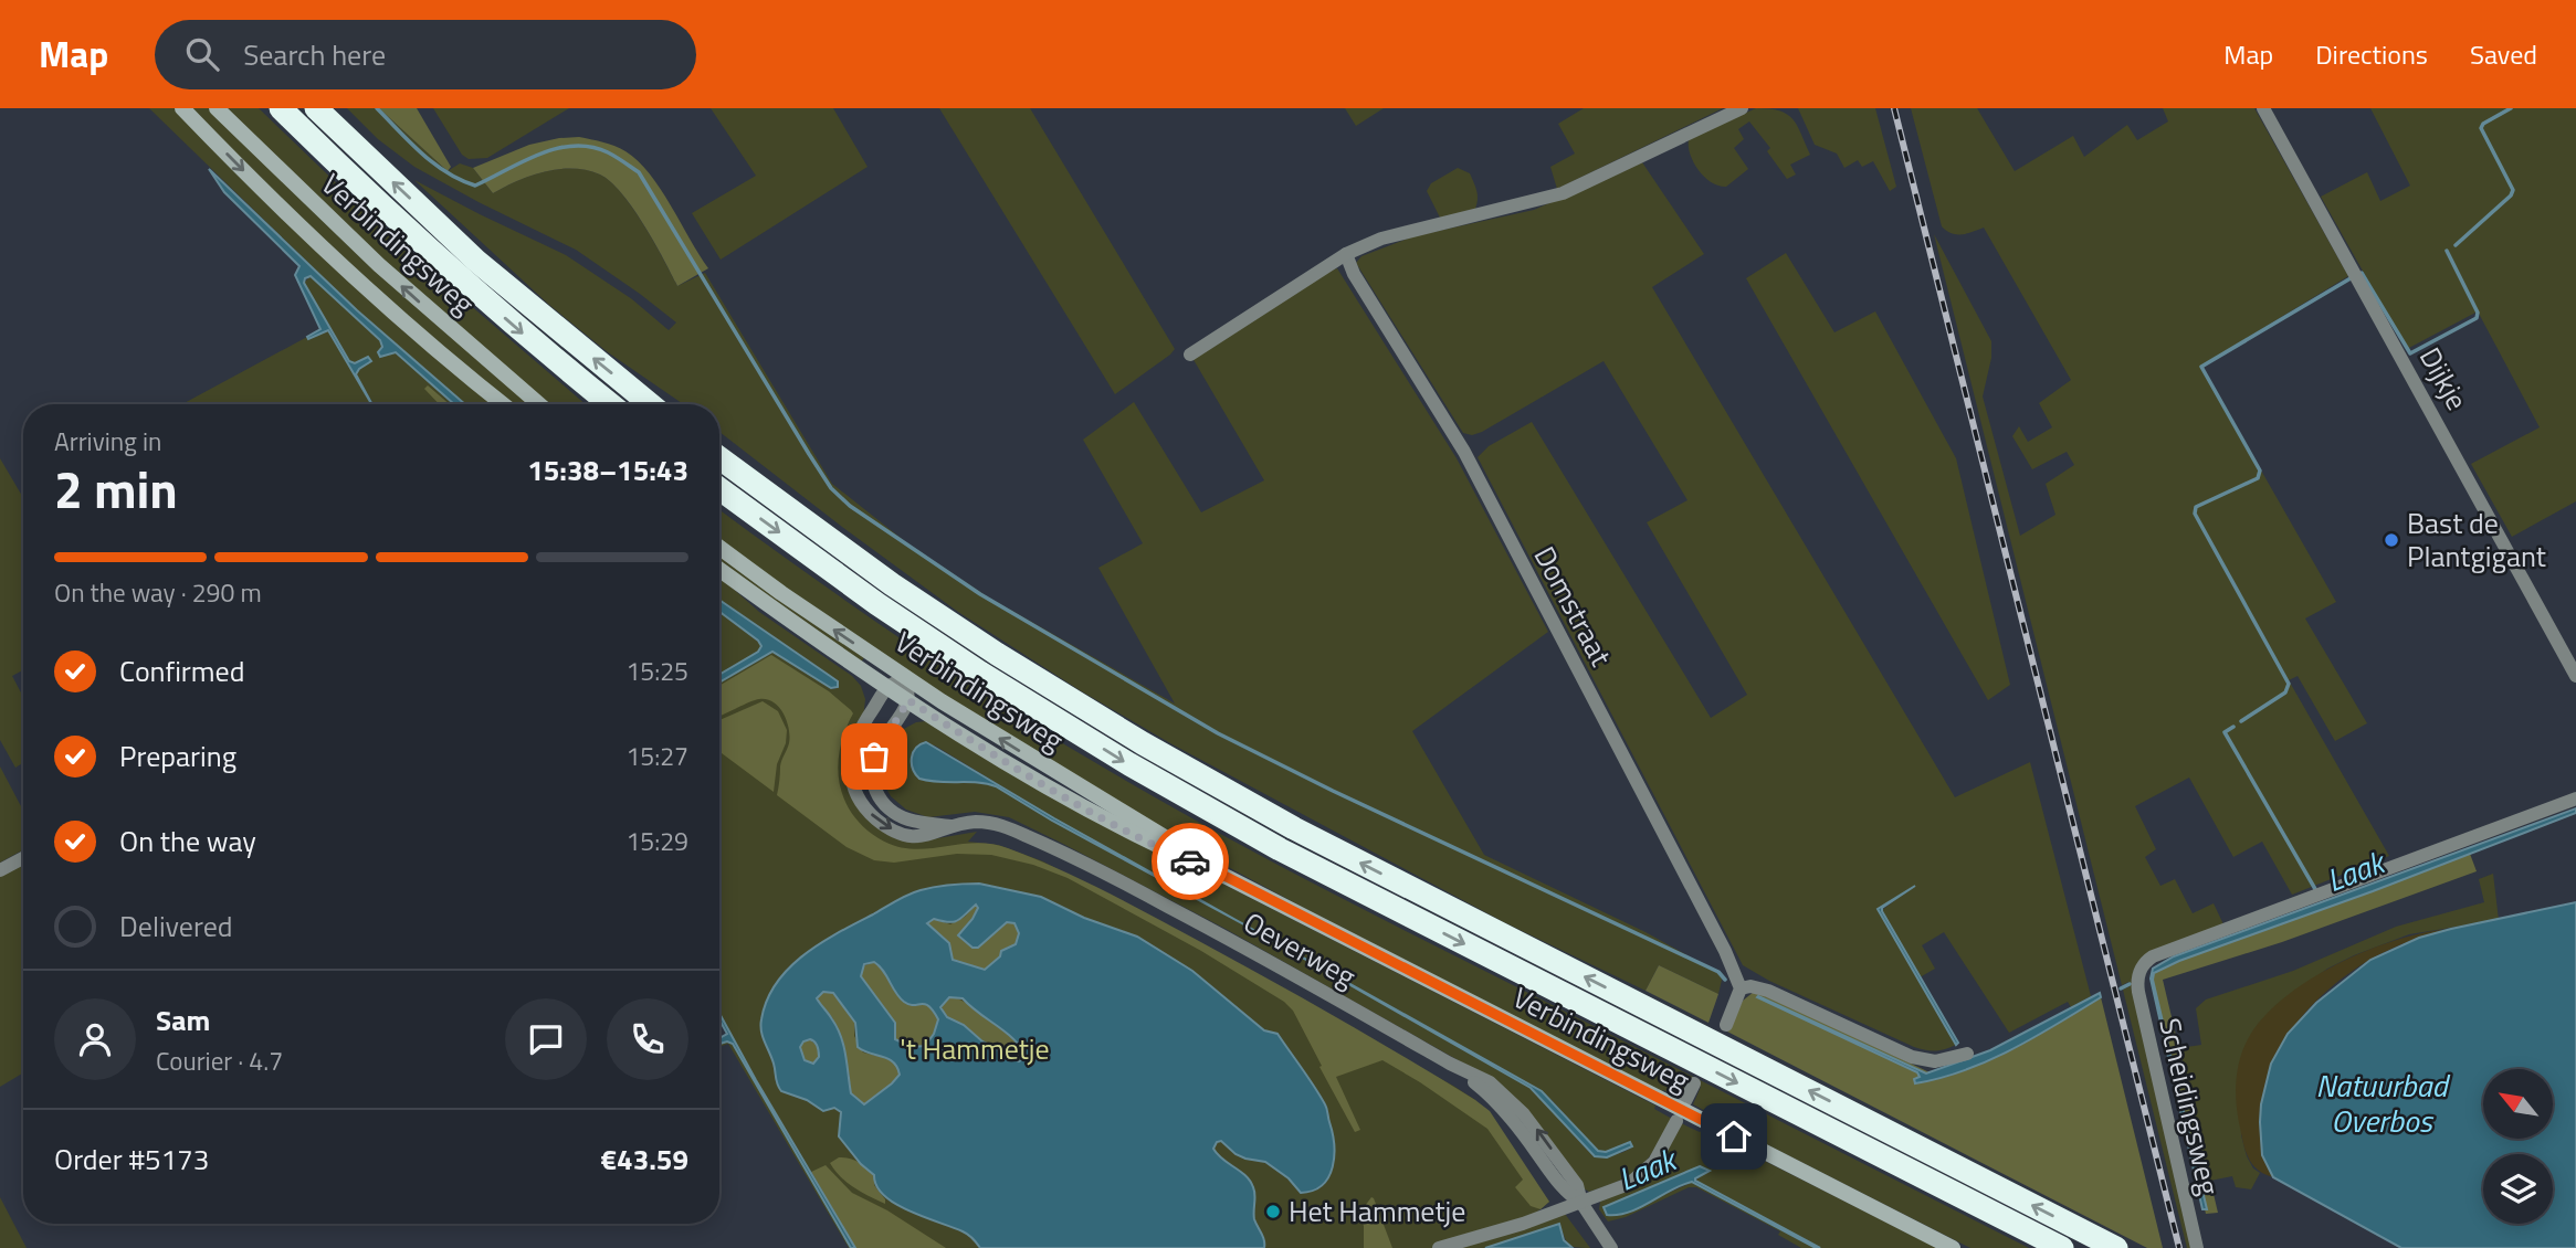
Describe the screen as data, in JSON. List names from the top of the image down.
{
  "streets": {
    "main road": ["Verbindingsweg"],
    "street": [
      "Dijkje",
      "Domstraat",
      "Oeverweg",
      "Scheidingsweg"
    ]
  },
  "crossings": [
    ["Verbindingsweg", "Oeverweg"]
  ],
  "water": ["Laak", "Natuurbad Overbos"],
  "parks": ["'t Hammetje"],
  "places": ["Bast de Plantgigant", "Het Hammetje"],
  "north": "top left",
  "page": {
    "header": "Map",
    "search": "Search here",
    "nav": ["Map", "Directions", "Saved"],
    "heading": ["2 min", "Arriving in", "15:38–15:43"],
    "panel": [
      "Sam",
      "Courier · 4.7",
      "Order #5173",
      "€43.59"
    ],
    "bar": "On the way · 290 m",
    "list": [
      ["Confirmed", "15:25"],
      ["Preparing", "15:27"],
      ["On the way", "15:29"],
      "Delivered"
    ]
  }
}
